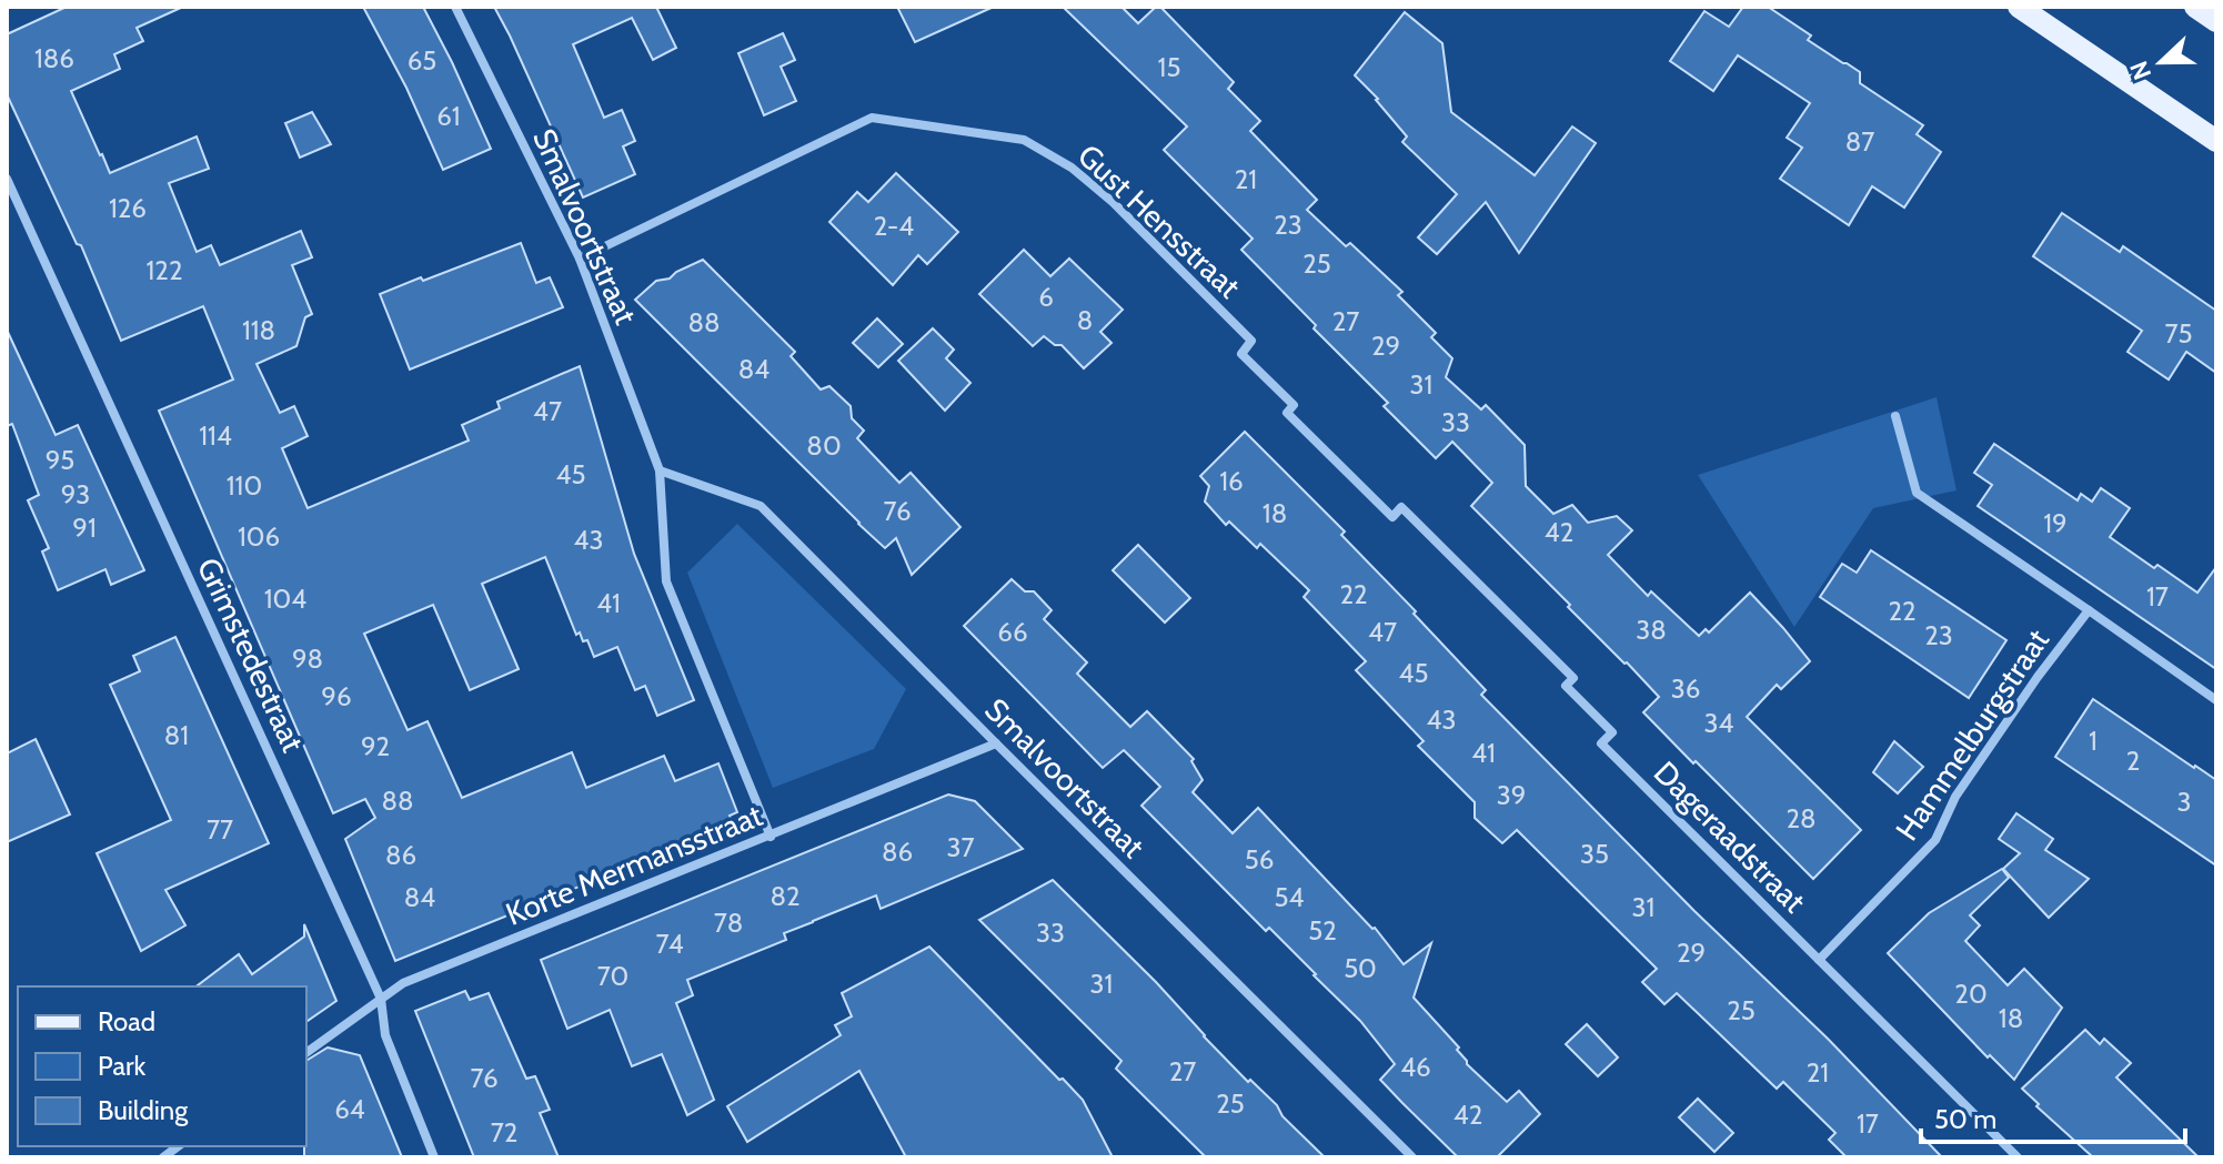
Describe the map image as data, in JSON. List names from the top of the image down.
{
  "streets": {
    "street": [
      "Gust Hensstraat",
      "Smalvoortstraat",
      "Grimstedestraat",
      "Hammelburgstraat",
      "Dageraadstraat",
      "Korte Mermansstraat"
    ]
  },
  "crossings": [
    ["Gust Hensstraat", "Smalvoortstraat"],
    ["Gust Hensstraat", "Dageraadstraat"],
    ["Smalvoortstraat", "Korte Mermansstraat"],
    ["Grimstedestraat", "Korte Mermansstraat"],
    ["Hammelburgstraat", "Dageraadstraat"]
  ],
  "house_numbers": [
    "186",
    "65",
    "15",
    "61",
    "87",
    "21",
    "126",
    "23",
    "2-4",
    "25",
    "122",
    "6",
    "8",
    "27",
    "88",
    "118",
    "75",
    "29",
    "84",
    "31",
    "47",
    "33",
    "114",
    "80",
    "95",
    "45",
    "16",
    "110",
    "93",
    "76",
    "18",
    "19",
    "91",
    "42",
    "106",
    "43",
    "22",
    "17",
    "104",
    "41",
    "22",
    "38",
    "66",
    "47",
    "23",
    "98",
    "45",
    "36",
    "96",
    "43",
    "34",
    "81",
    "1",
    "92",
    "41",
    "2",
    "39",
    "88",
    "3",
    "28",
    "77",
    "37",
    "86",
    "35",
    "86",
    "56",
    "82",
    "84",
    "54",
    "31",
    "78",
    "52",
    "33",
    "74",
    "29",
    "50",
    "70",
    "31",
    "20",
    "25",
    "18",
    "46",
    "27",
    "21",
    "76",
    "25",
    "64",
    "42",
    "17",
    "72"
  ],
  "legend": ["Road", "Park", "Building"],
  "scale_bar": "50 m",
  "north": "left"
}
